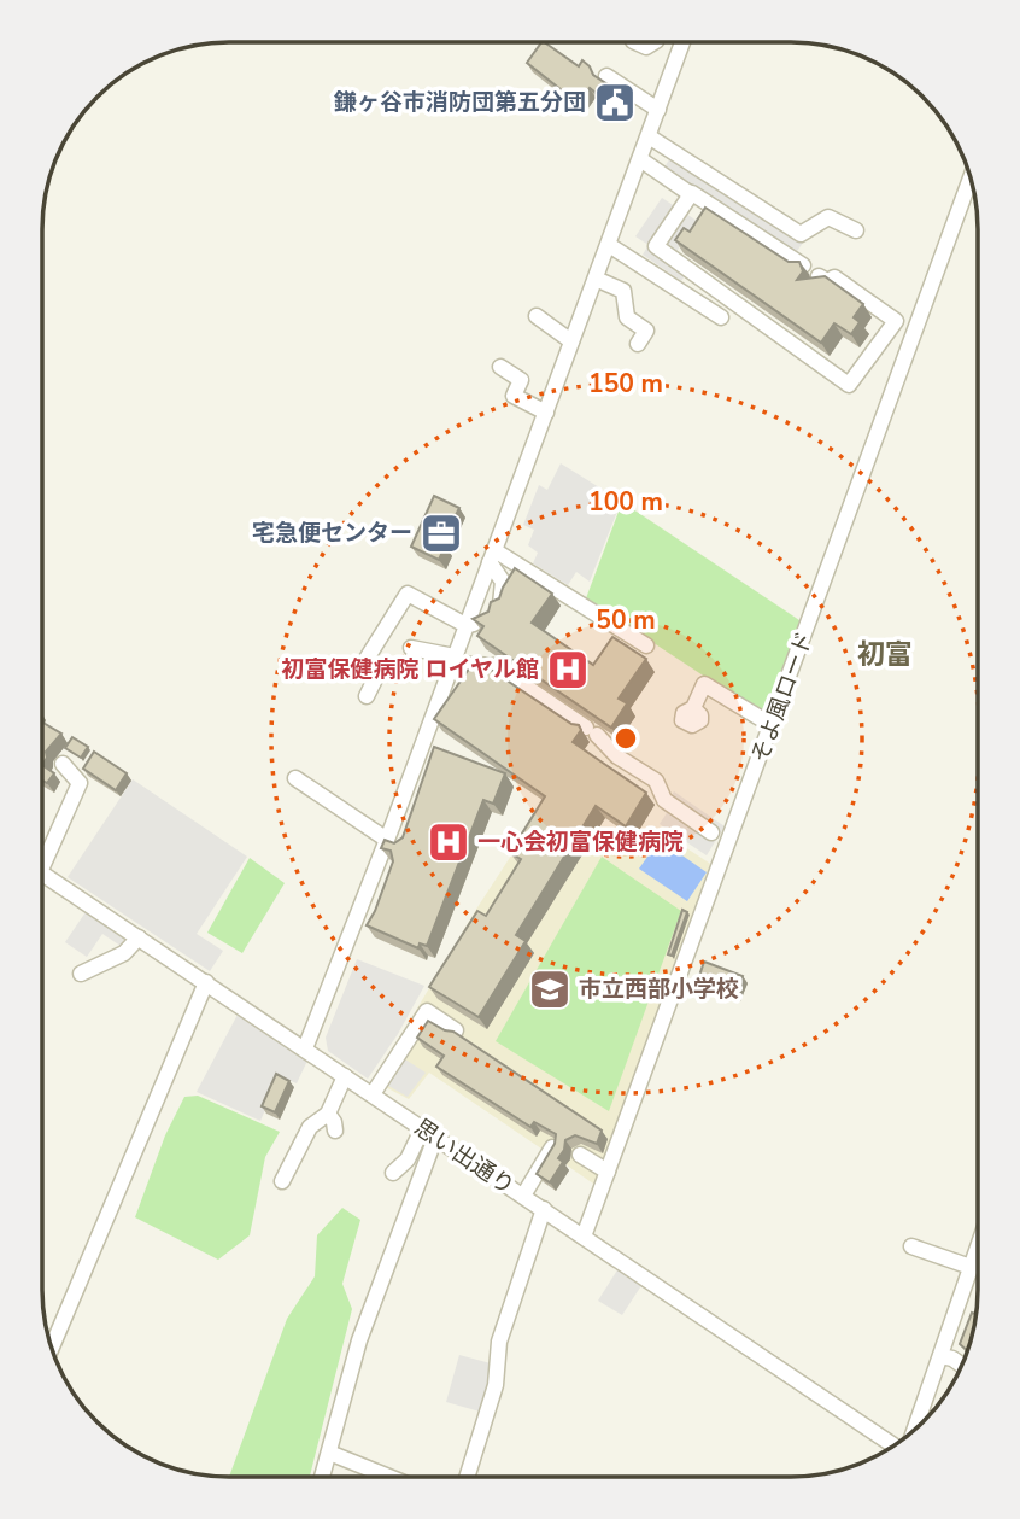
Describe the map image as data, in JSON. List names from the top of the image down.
{
  "streets": {
    "street": ["そよ風ロード", "思い出通り"]
  },
  "crossings": [
    ["そよ風ロード", "思い出通り"]
  ],
  "districts": ["初富"],
  "places": {
    "public building": ["鎌ヶ谷市消防団第五分団"],
    "office": ["宅急便センター"],
    "hospital": ["初富保健病院 ロイヤル館", "一心会初富保健病院"],
    "school or university": ["市立西部小学校"]
  },
  "rings": ["150 m", "100 m", "50 m"]
}
